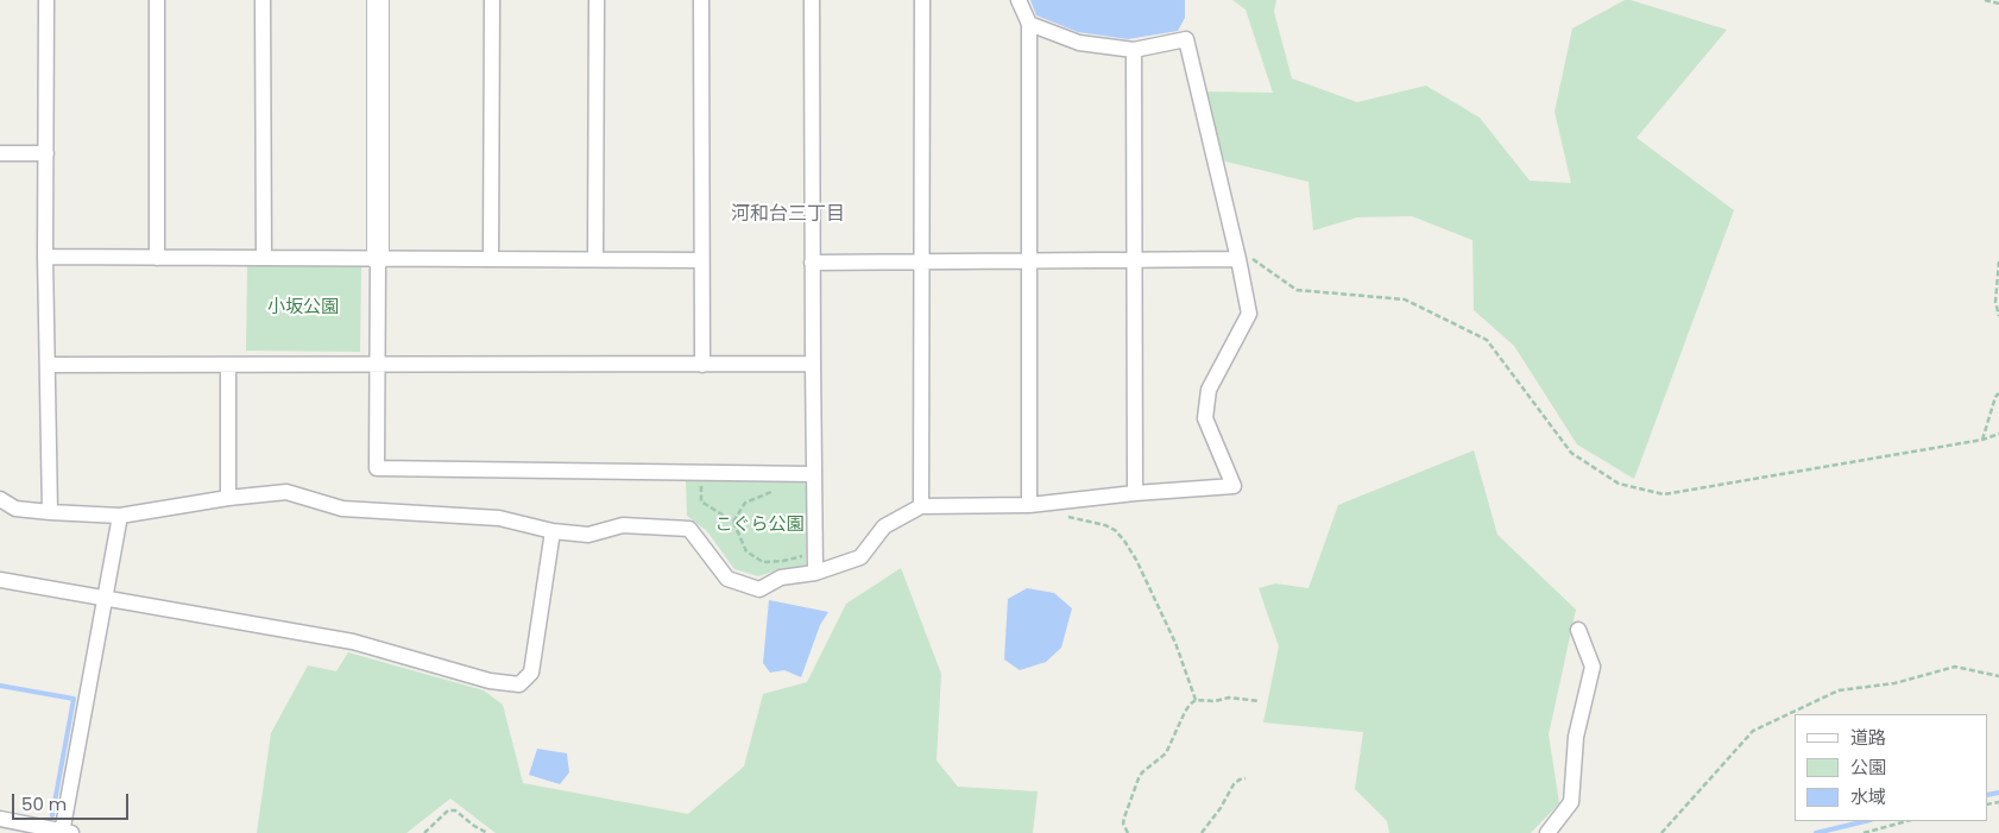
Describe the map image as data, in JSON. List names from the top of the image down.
{
  "districts": ["河和台三丁目"],
  "parks": ["小坂公園", "こぐら公園"],
  "legend": ["道路", "公園", "水域"],
  "scale_bar": "50 m"
}
